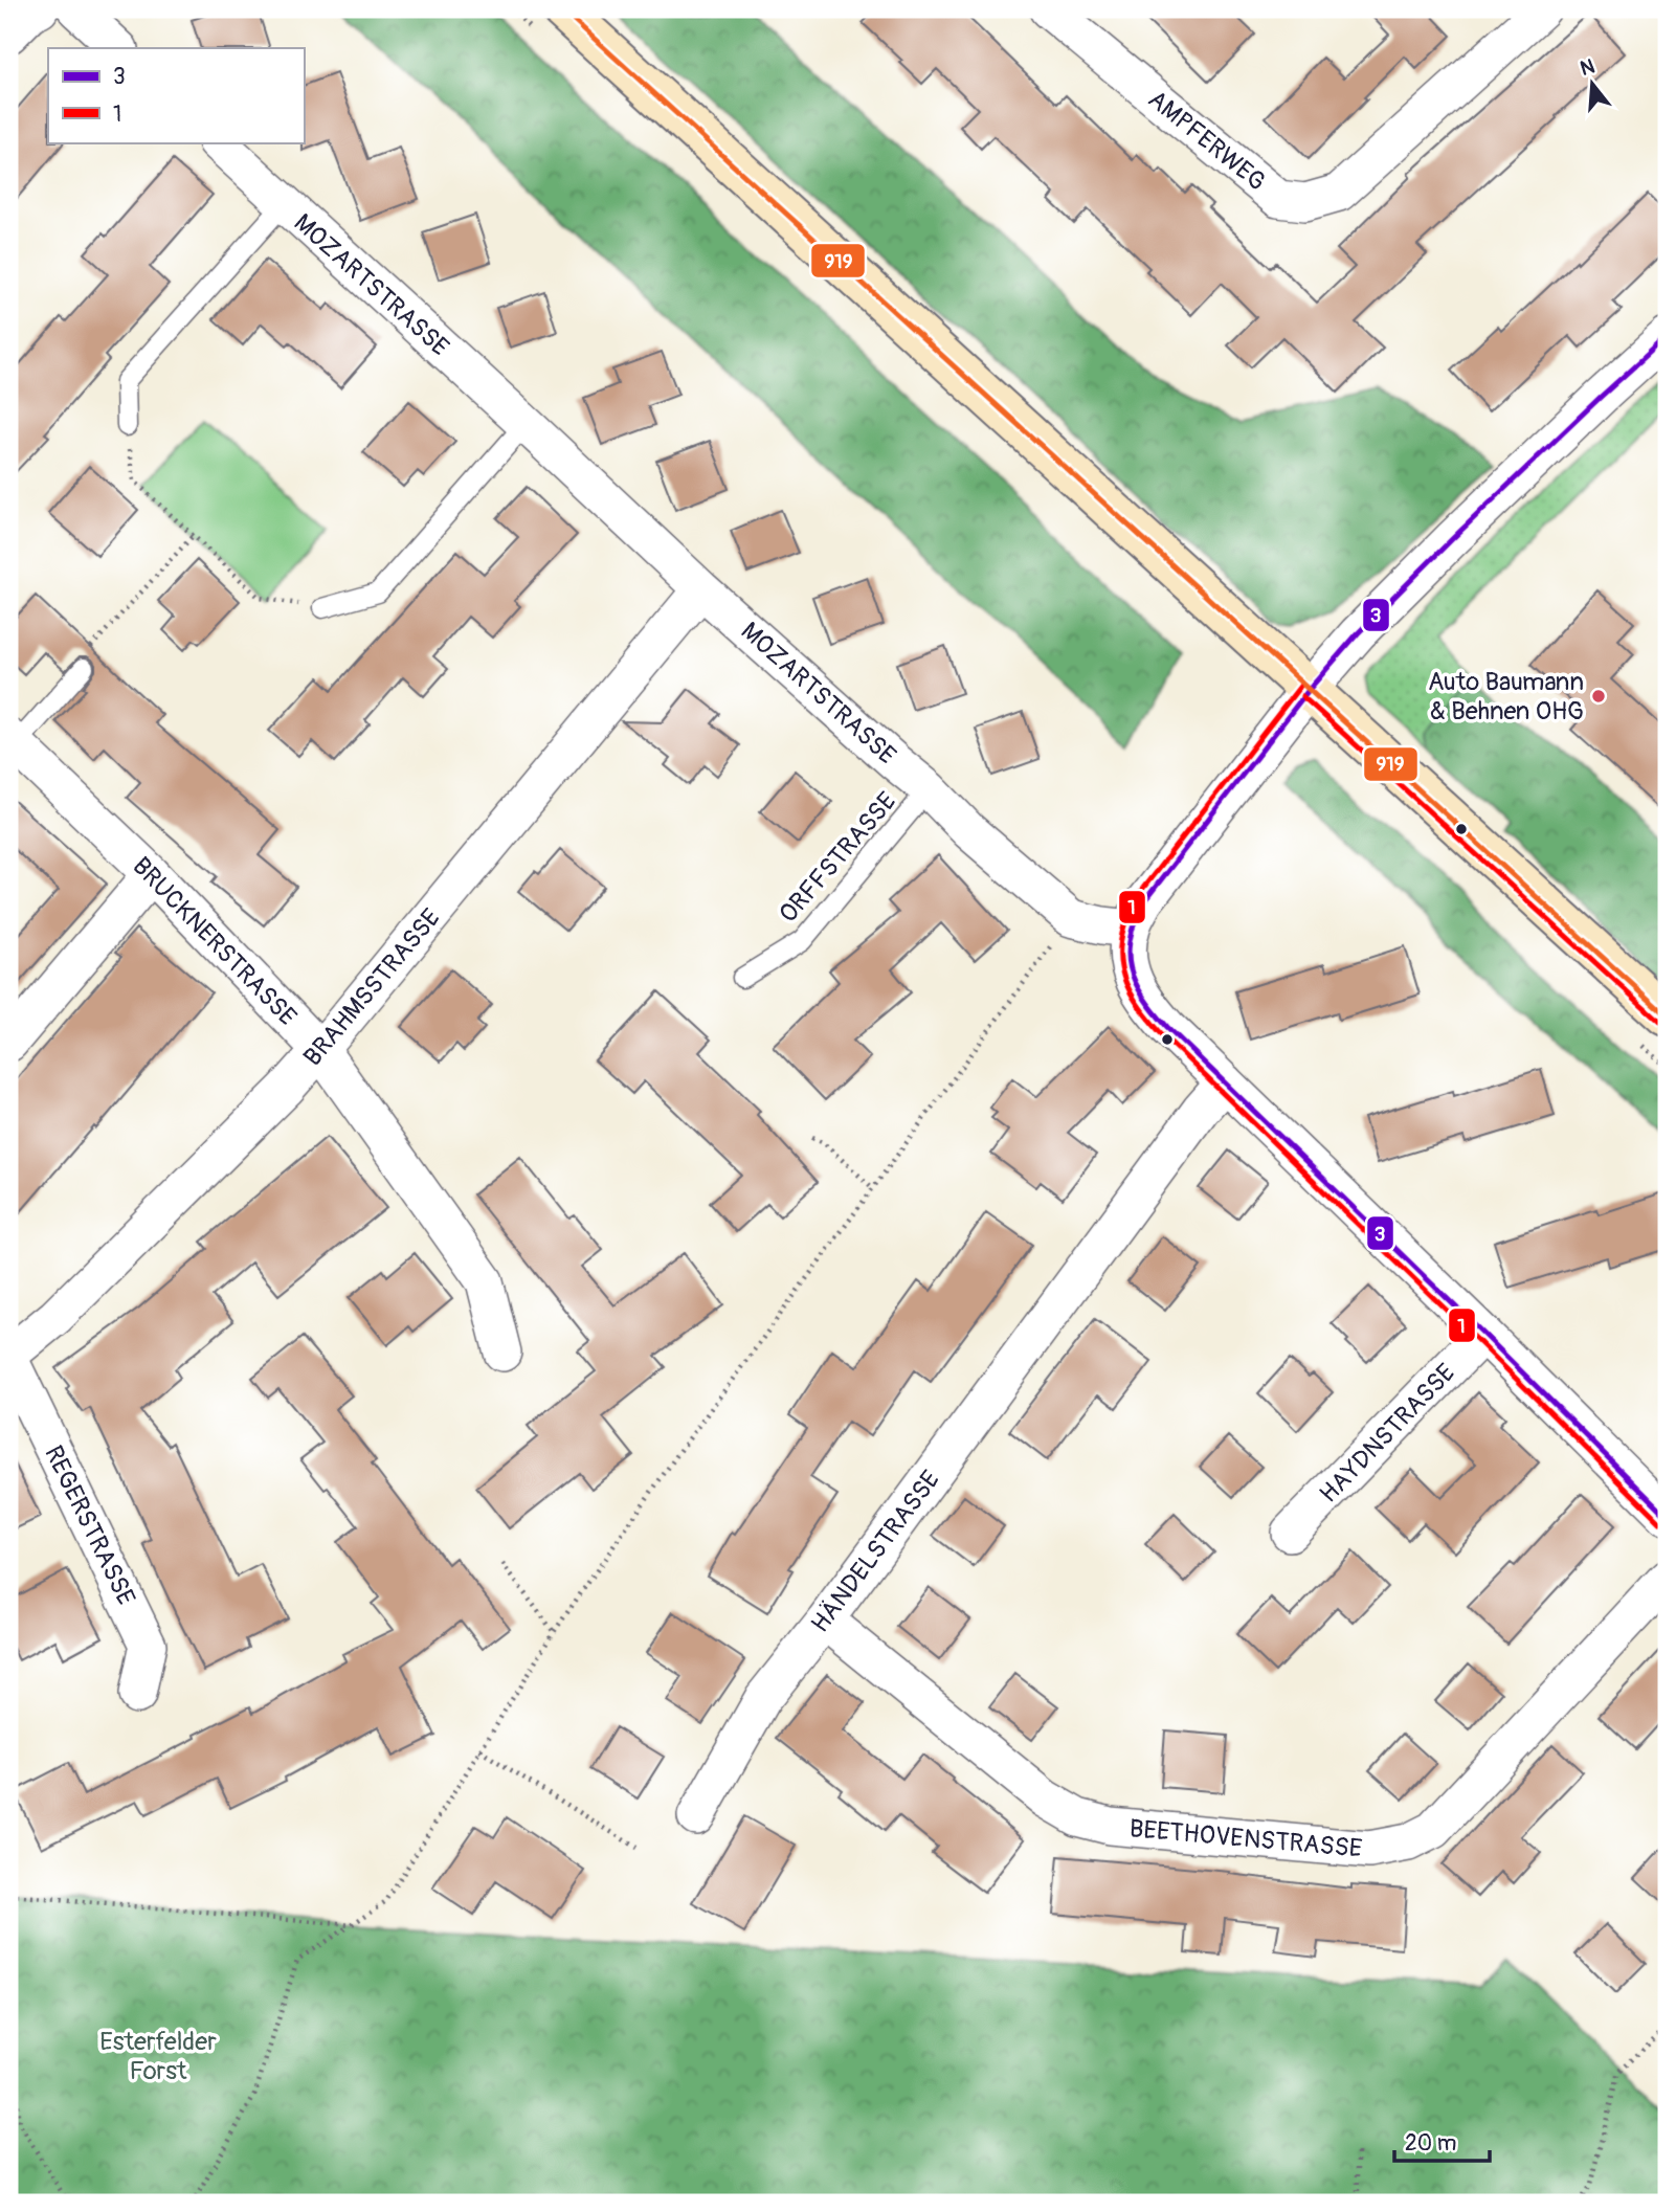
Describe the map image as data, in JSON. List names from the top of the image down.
{
  "streets": {
    "street": [
      "AMPFERWEG",
      "MOZARTSTRASSE",
      "BRUCKNERSTRASSE",
      "BRAHMSSTRASSE",
      "HAYDNSTRASSE",
      "REGERSTRASSE",
      "HÄNDELSTRASSE",
      "BEETHOVENSTRASSE"
    ],
    "lane": ["ORFFSTRASSE"]
  },
  "crossings": [
    ["MOZARTSTRASSE", "ORFFSTRASSE"],
    ["MOZARTSTRASSE", "BRAHMSSTRASSE"],
    ["BRUCKNERSTRASSE", "BRAHMSSTRASSE"],
    ["BRAHMSSTRASSE", "REGERSTRASSE"],
    ["HÄNDELSTRASSE", "BEETHOVENSTRASSE"]
  ],
  "parks": ["Esterfelder Forst"],
  "places": ["Auto Baumann & Behnen OHG"],
  "lines": ["transit line 919", "transit line 3", "transit line 1"],
  "legend": ["3", "1"],
  "scale_bar": "20 m",
  "north": "top"
}
